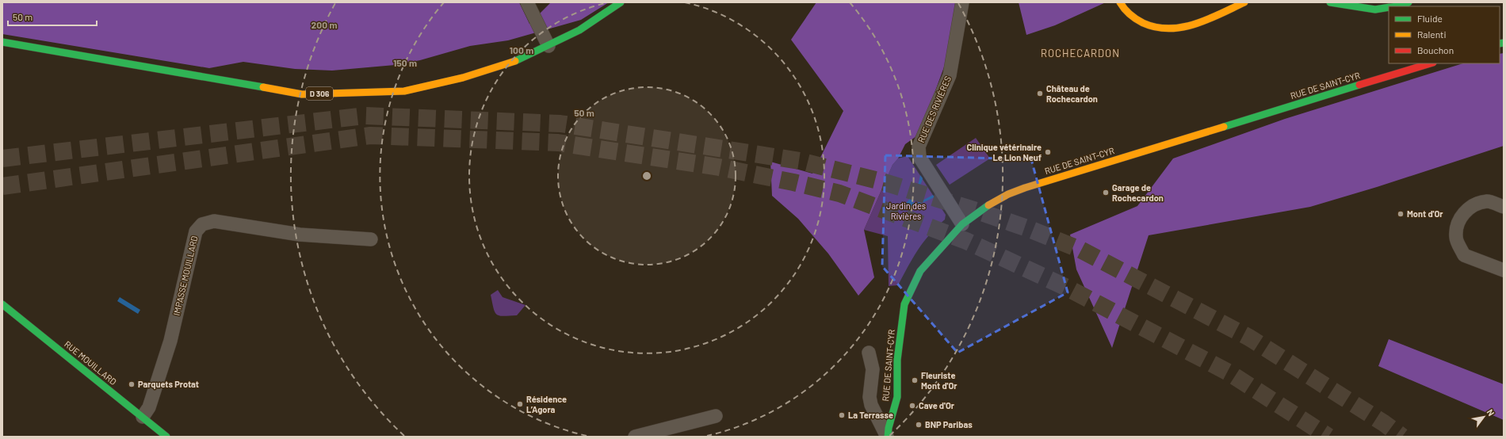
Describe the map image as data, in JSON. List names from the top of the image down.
{
  "streets": {
    "main road": ["RUE DE SAINT-CYR", "D 306", "RUE MOUILLARD"],
    "street": ["RUE DES RIVIÈRES", "IMPASSE MOUILLARD"]
  },
  "crossings": [
    ["RUE DE SAINT-CYR", "RUE DES RIVIÈRES"],
    ["IMPASSE MOUILLARD", "RUE MOUILLARD"]
  ],
  "districts": ["ROCHECARDON"],
  "parks": ["Jardin des Rivières"],
  "places": [
    "Château de Rochecardon",
    "Clinique vétérinaire Le Lion Neuf",
    "Garage de Rochecardon",
    "Mont d'Or",
    "Fleuriste Mont d'Or",
    "Parquets Protat",
    "Résidence L’Agora",
    "Cave d'Or",
    "La Terrasse",
    "BNP Paribas"
  ],
  "legend": ["Fluide", "Ralenti", "Bouchon"],
  "scale_bar": "50 m",
  "north": "top right",
  "rings": [
    "200 m",
    "100 m",
    "150 m",
    "50 m"
  ]
}
